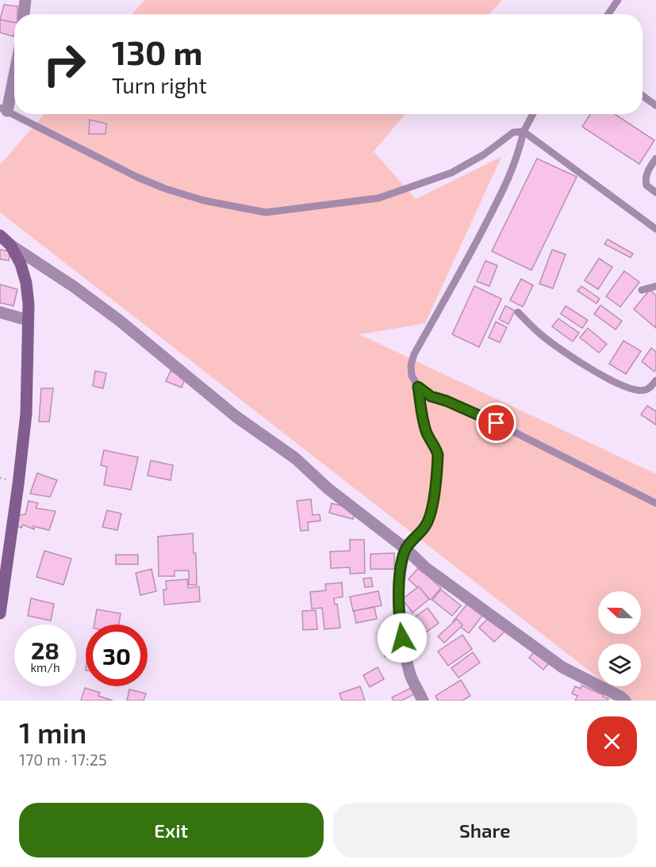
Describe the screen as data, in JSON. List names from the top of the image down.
{
  "north": "left",
  "page": {
    "turn": ["130 m", "Turn right"],
    "speed": "28 km/h",
    "limit": "30",
    "heading": ["1 min", "170 m · 17:25"],
    "buttons": ["Exit", "Share"]
  }
}
